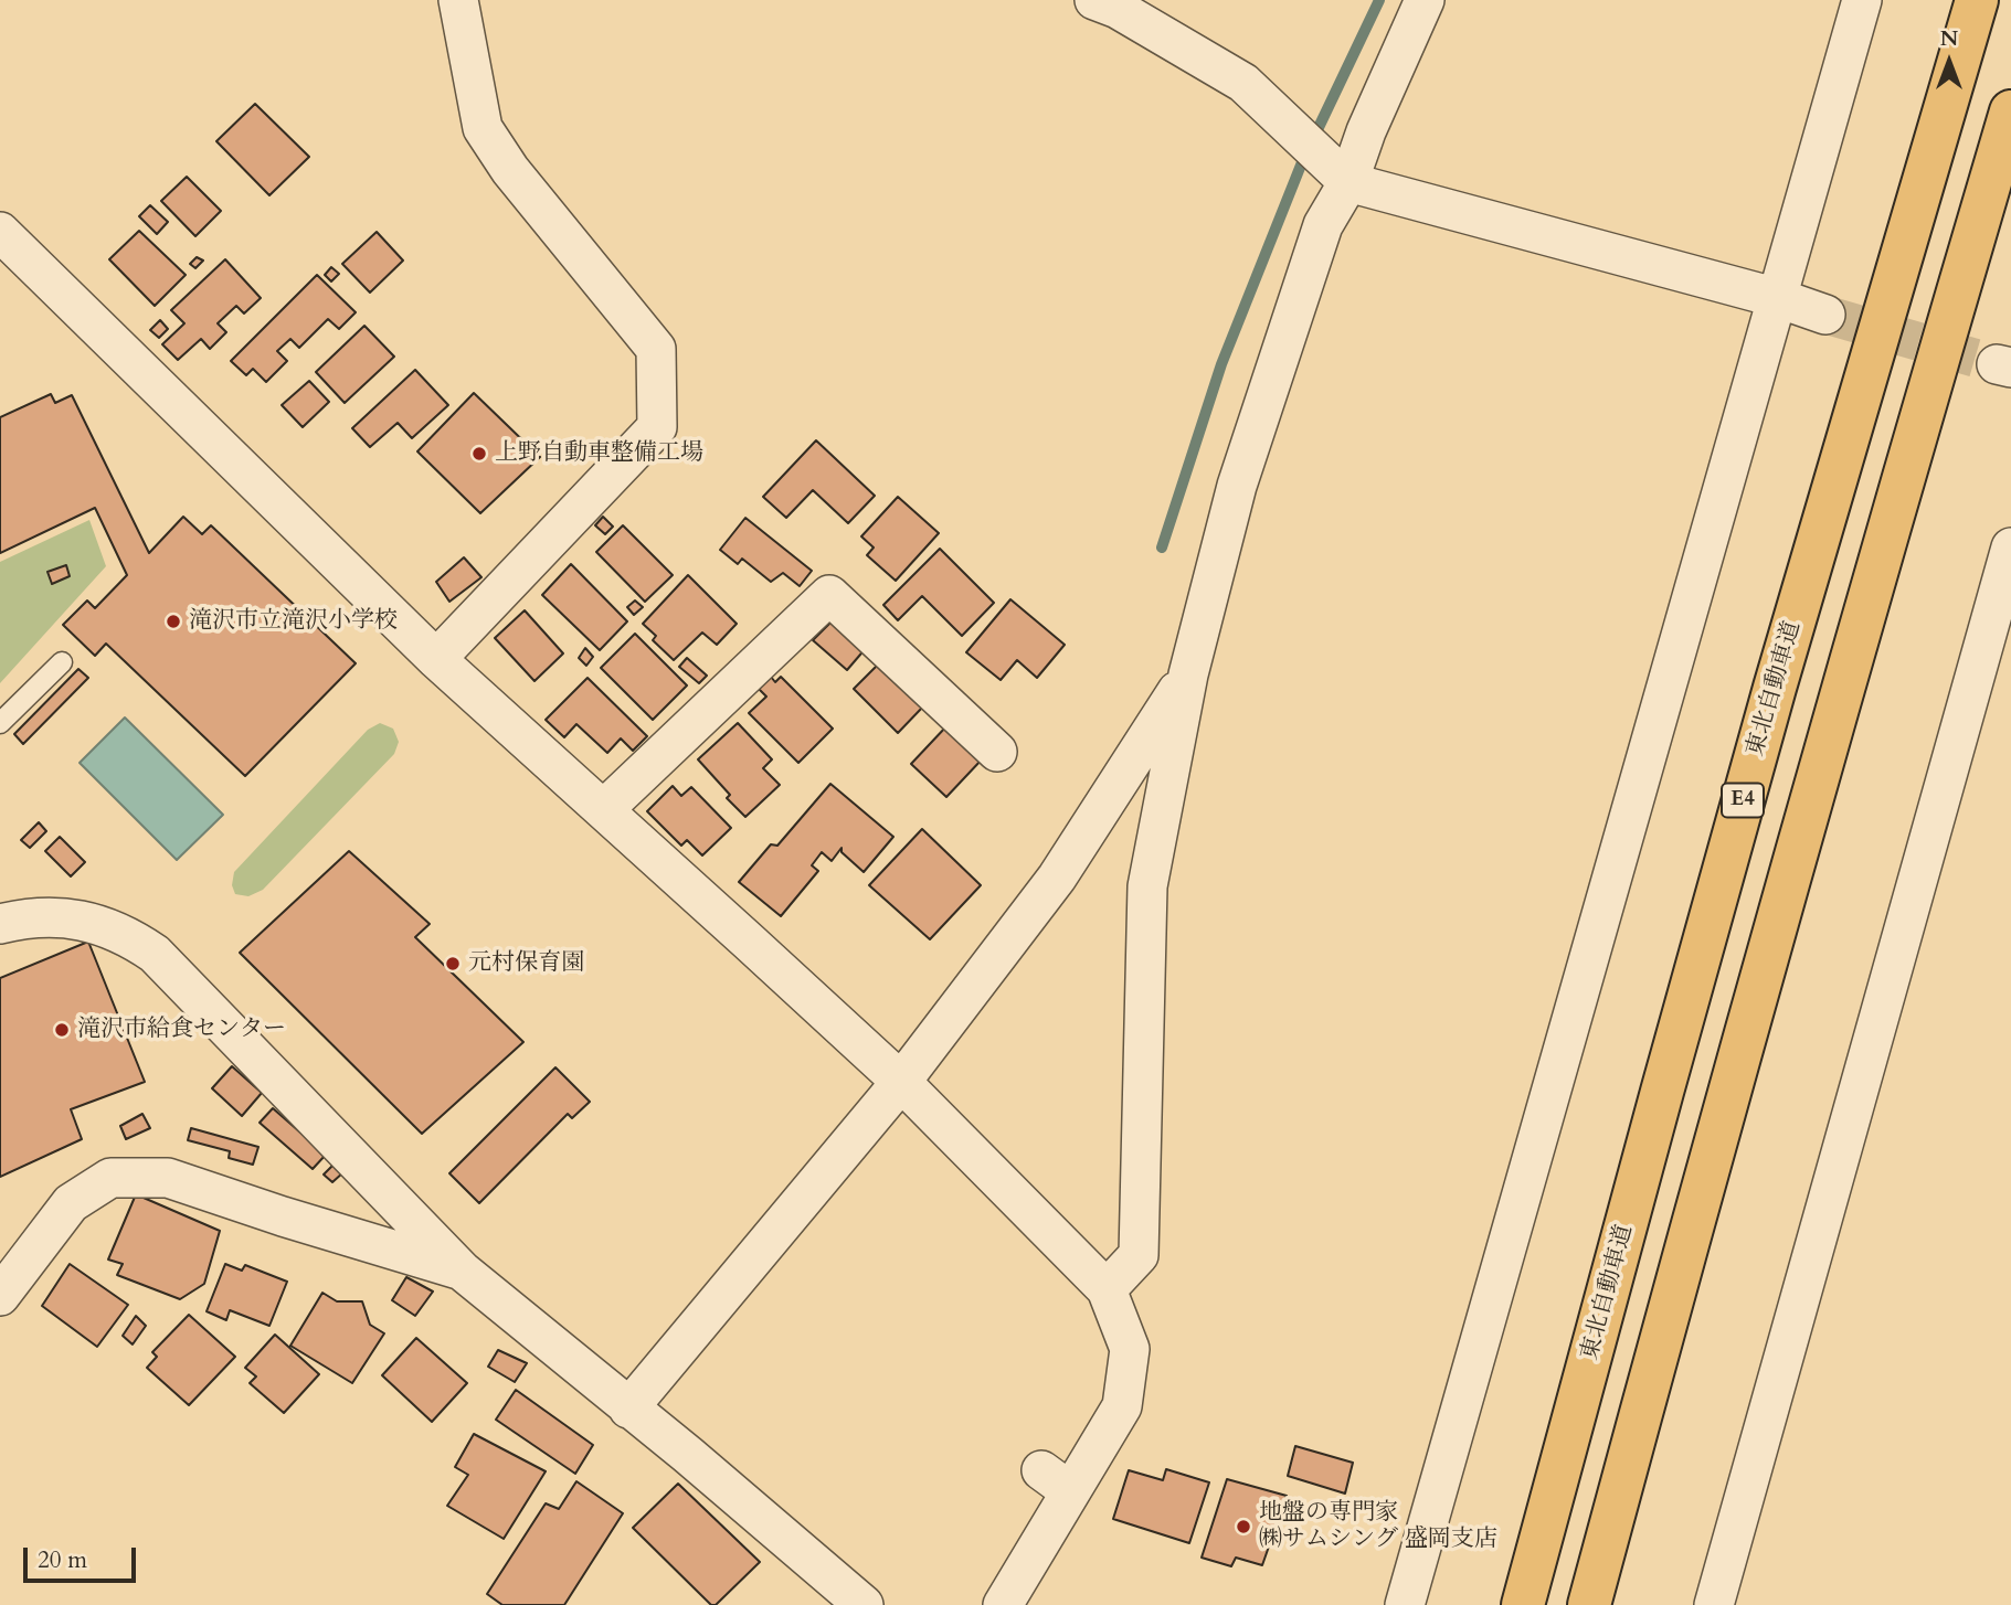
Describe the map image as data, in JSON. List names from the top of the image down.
{
  "streets": {
    "highway": ["東北自動車道", "E4"]
  },
  "places": [
    "上野自動車整備工場",
    "滝沢市立滝沢小学校",
    "元村保育園",
    "滝沢市給食センター",
    "地盤の専門家 ㈱サムシング 盛岡支店"
  ],
  "scale_bar": "20 m",
  "north": "top"
}
